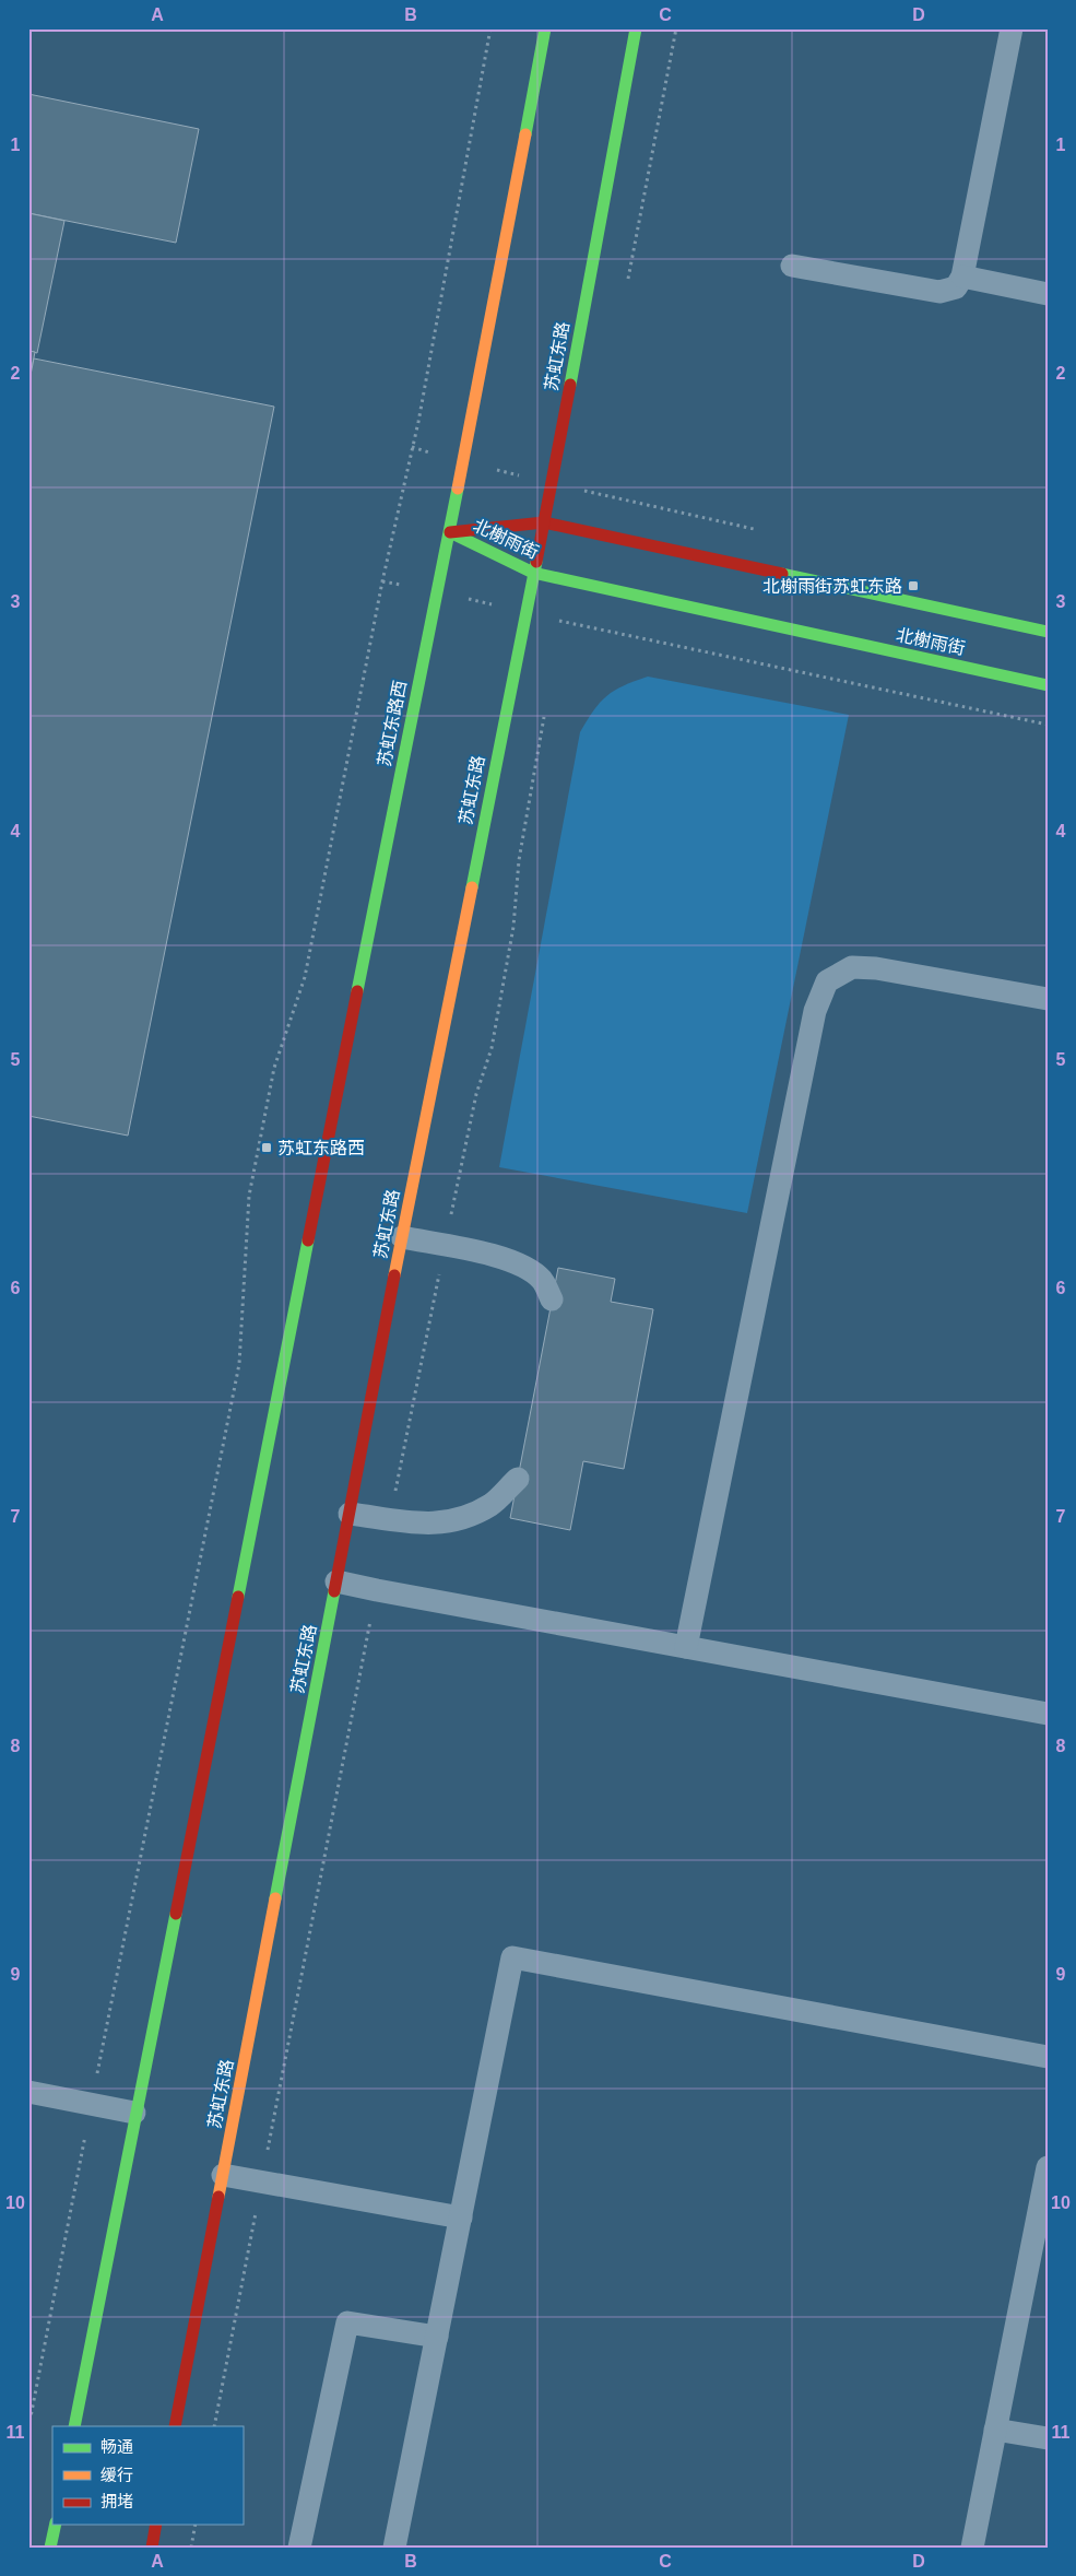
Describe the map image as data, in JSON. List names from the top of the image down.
{
  "streets": {
    "main road": ["苏虹东路", "北榭雨街", "苏虹东路西"]
  },
  "crossings": [
    ["苏虹东路", "北榭雨街"],
    ["北榭雨街", "苏虹东路西"]
  ],
  "places": {
    "transit": ["北榭雨街苏虹东路", "苏虹东路西"]
  },
  "legend": ["畅通", "缓行", "拥堵"],
  "grid": {
    "columns": [
      "A",
      "B",
      "C",
      "D"
    ],
    "rows": [
      "1",
      "2",
      "3",
      "4",
      "5",
      "6",
      "7",
      "8",
      "9",
      "10",
      "11"
    ]
  }
}
